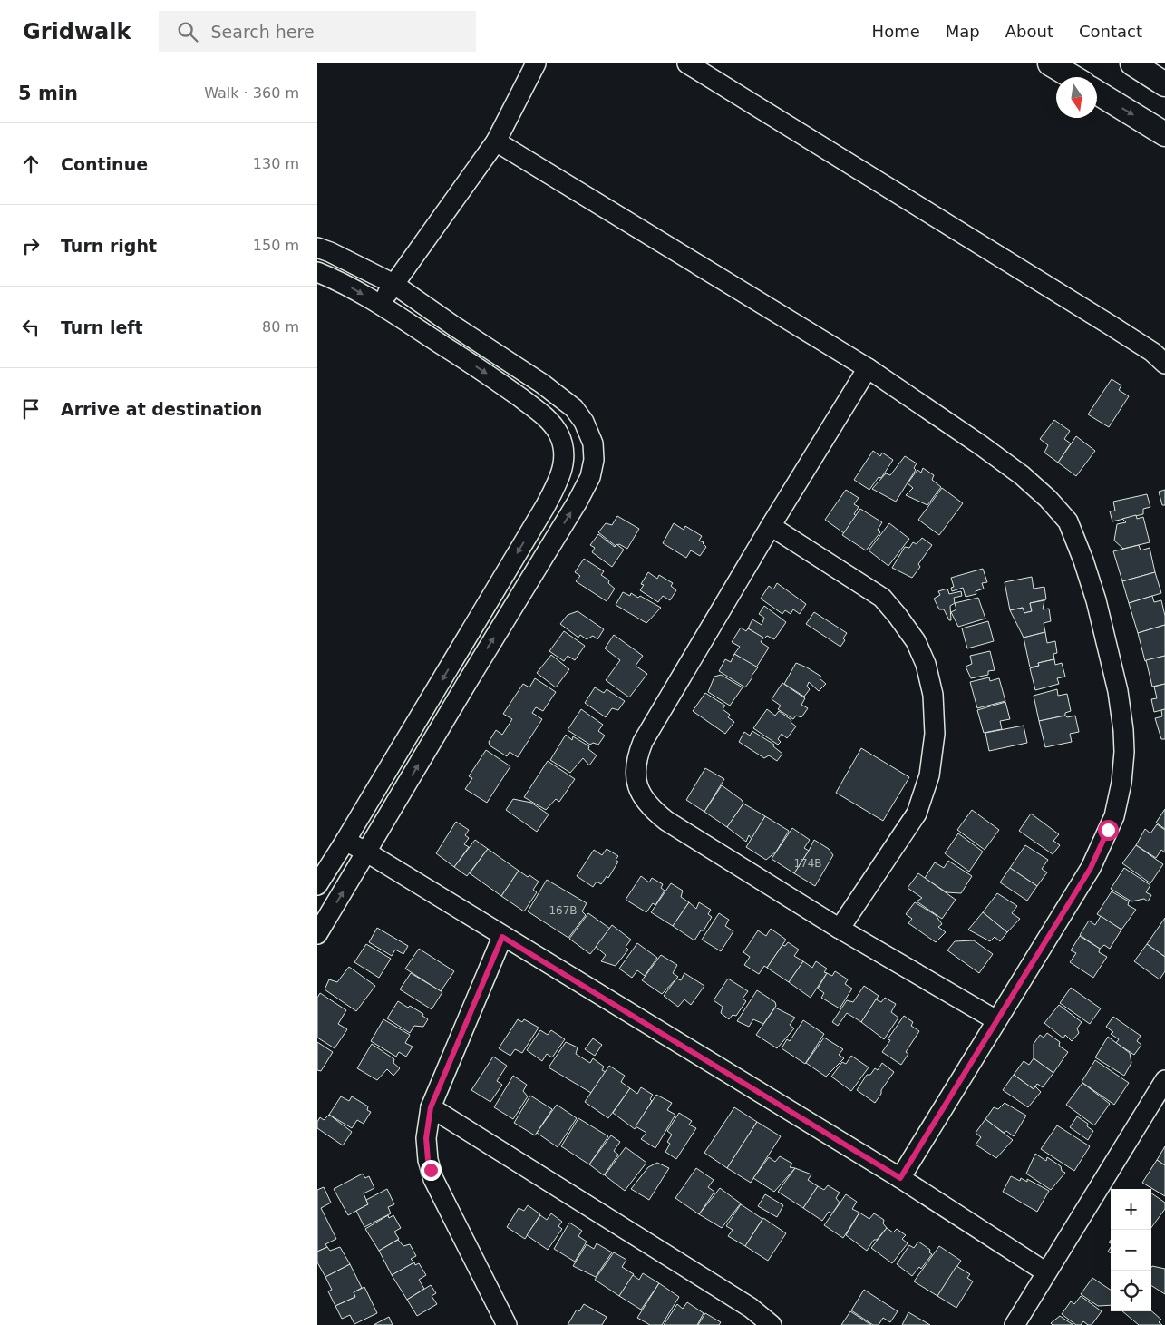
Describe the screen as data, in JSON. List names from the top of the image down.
{
  "house_numbers": ["174B", "167B"],
  "north": "bottom",
  "page": {
    "header": "Gridwalk",
    "search": "Search here",
    "nav": [
      "Home",
      "Map",
      "About",
      "Contact"
    ],
    "heading": ["5 min", "Walk · 360 m"],
    "list": [
      ["Continue", "130 m"],
      ["Turn right", "150 m"],
      ["Turn left", "80 m"],
      "Arrive at destination"
    ],
    "map_buttons": ["+", "−"]
  }
}
